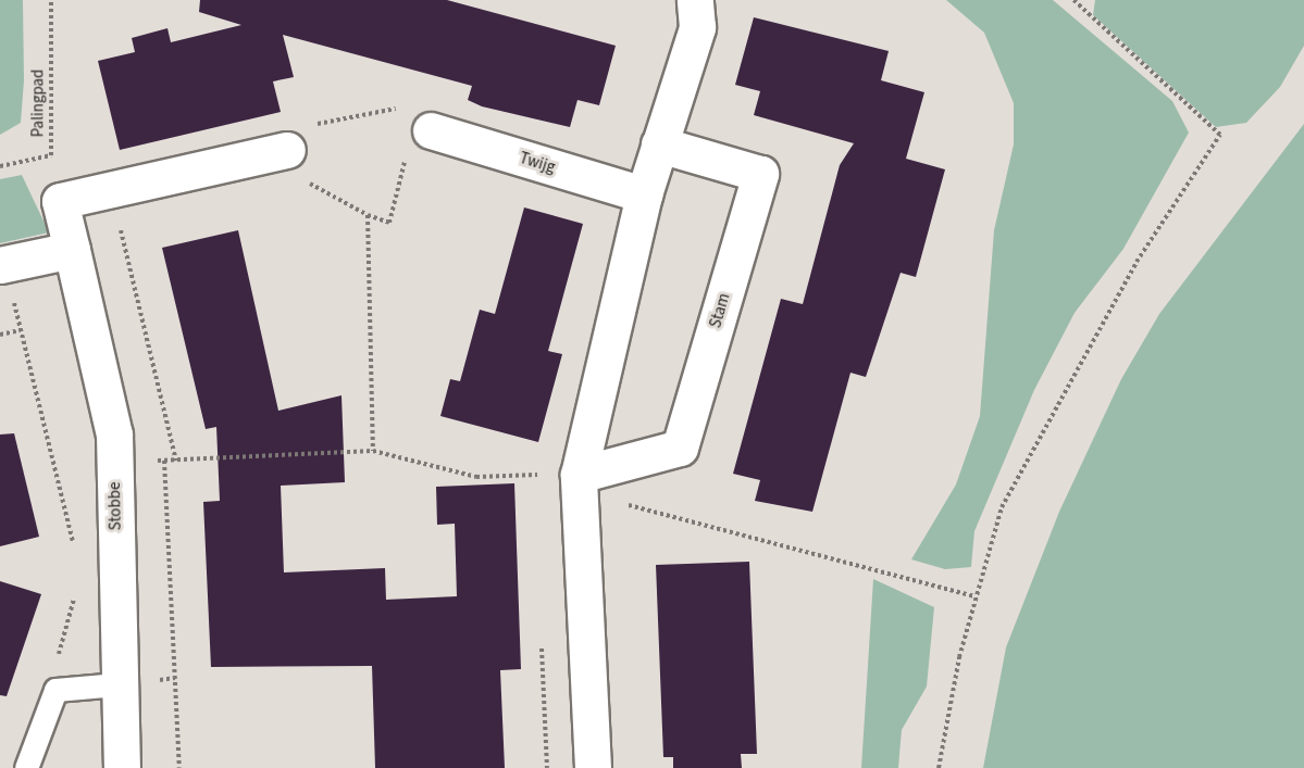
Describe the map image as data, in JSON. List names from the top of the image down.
{
  "streets": {
    "street": ["Twijg", "Stam", "Stobbe"],
    "path": ["Palingpad"]
  }
}
